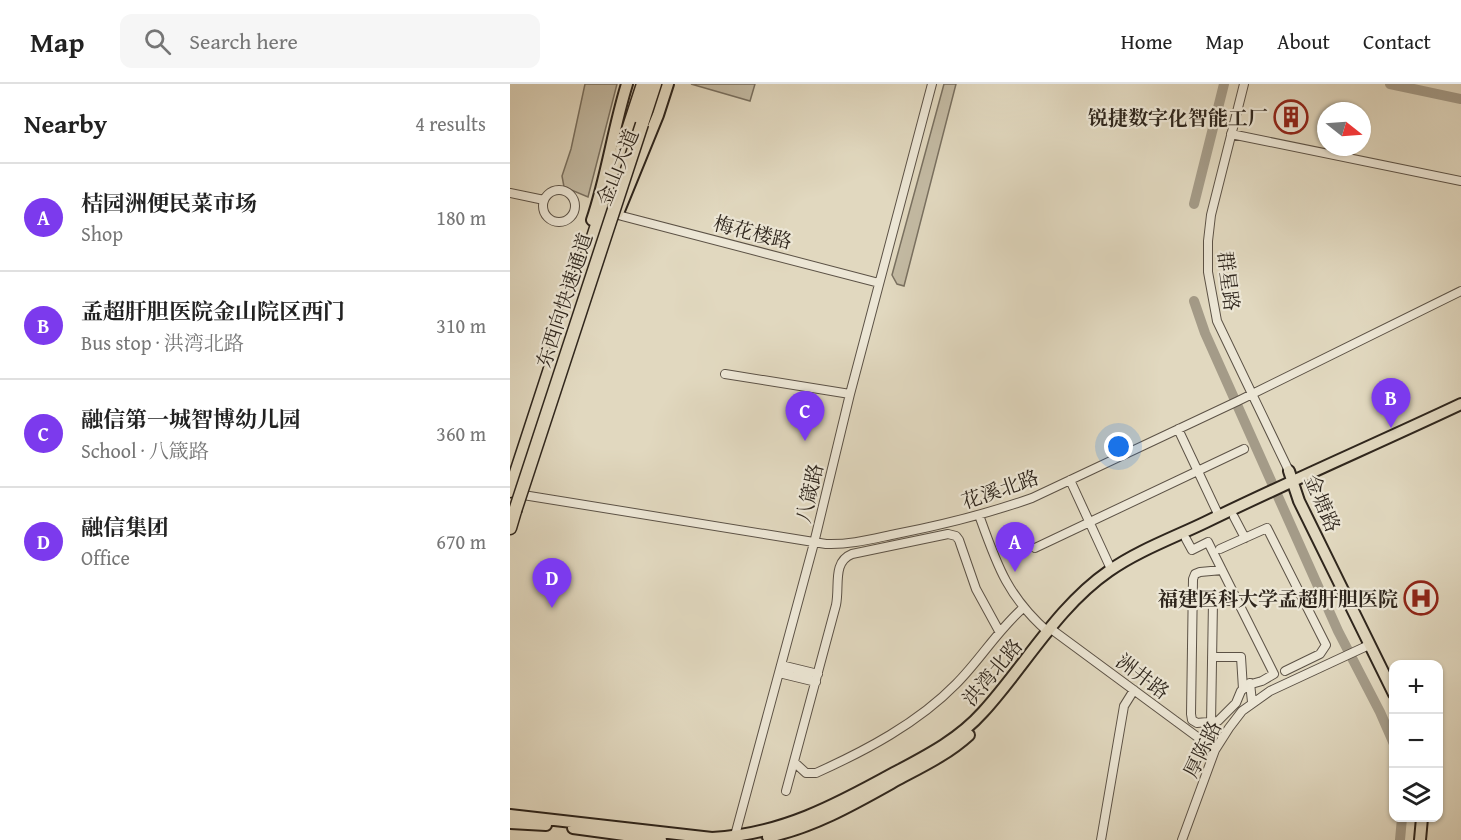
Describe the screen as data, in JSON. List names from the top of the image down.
{
  "streets": {
    "highway": ["东西向快速通道"],
    "main road": ["金山大道", "金塘路", "洪湾北路"],
    "street": [
      "梅花楼路",
      "群星路",
      "花溪北路",
      "八箴路",
      "洲井路",
      "厚陈路"
    ]
  },
  "crossings": [
    ["金山大道", "梅花楼路"],
    ["金山大道", "花溪北路"],
    ["梅花楼路", "八箴路"],
    ["群星路", "花溪北路"],
    ["群星路", "金塘路"],
    ["东西向快速通道", "花溪北路"],
    ["花溪北路", "八箴路"],
    ["花溪北路", "洲井路"],
    ["八箴路", "洪湾北路"],
    ["金塘路", "洪湾北路"],
    ["金塘路", "厚陈路"],
    ["洪湾北路", "洲井路"],
    ["洲井路", "厚陈路"]
  ],
  "places": {
    "building": ["锐捷数字化智能工厂"],
    "hospital": ["福建医科大学孟超肝胆医院"]
  },
  "north": "right",
  "page": {
    "header": "Map",
    "search": "Search here",
    "nav": [
      "Home",
      "Map",
      "About",
      "Contact"
    ],
    "heading": ["Nearby", "4 results"],
    "list": [
      {
        "mark": "A",
        "name": "桔园洲便民菜市场",
        "note": "Shop",
        "value": "180 m"
      },
      {
        "mark": "B",
        "name": "孟超肝胆医院金山院区西门",
        "note": "Bus stop · 洪湾北路",
        "value": "310 m"
      },
      {
        "mark": "C",
        "name": "融信第一城智博幼儿园",
        "note": "School · 八箴路",
        "value": "360 m"
      },
      {
        "mark": "D",
        "name": "融信集团",
        "note": "Office",
        "value": "670 m"
      }
    ],
    "pins": [
      "B",
      "C",
      "A",
      "D"
    ],
    "map_buttons": ["+", "−"]
  }
}
